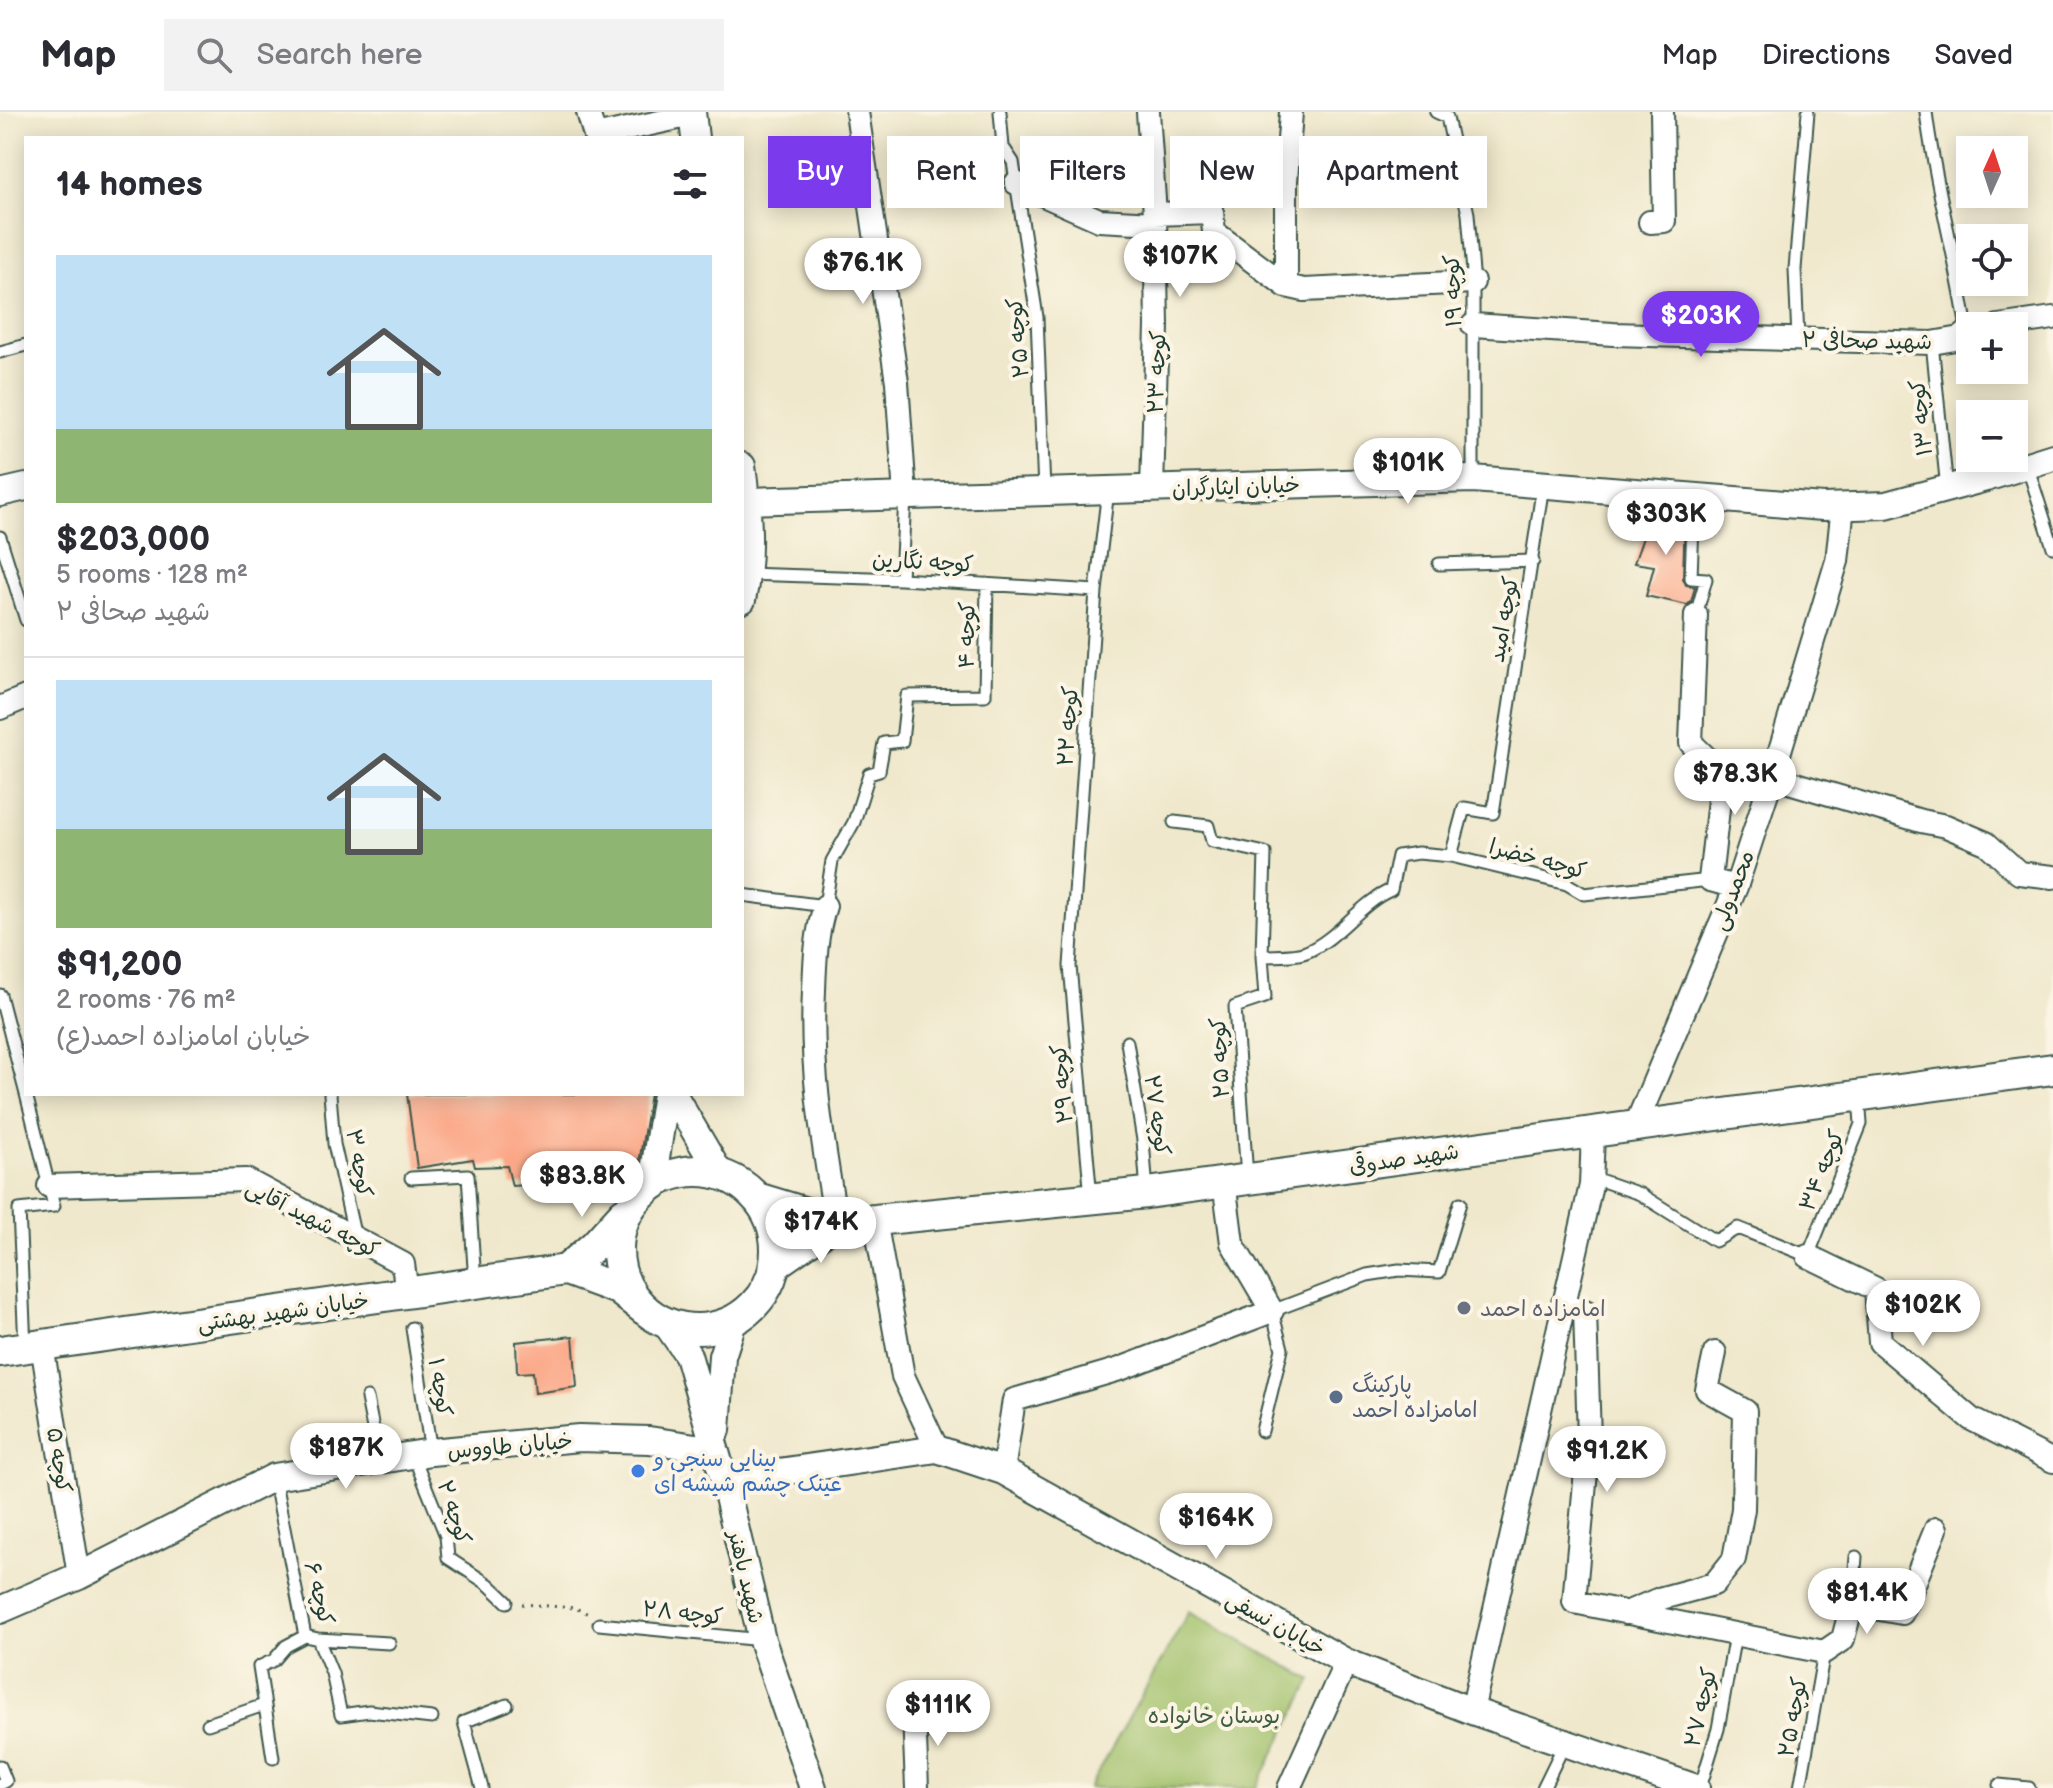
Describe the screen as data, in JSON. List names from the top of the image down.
{
  "streets": {
    "main road": ["شهید صدوقی", "خیابان شهید بهشتی"],
    "street": [
      "شهید صحافی ۲",
      "کوچه ۲۳",
      "خیابان ایثارگران",
      "محمدولی",
      "کوچه شهید آقایی",
      "خیابان طاووس",
      "کوچه ۵",
      "شهید باهنر",
      "خیابان نسفی"
    ],
    "lane": [
      "کوچه ۱۹",
      "کوچه ۲۵",
      "کوچه ۱۳",
      "کوچه نگارین",
      "کوچه امید",
      "کوچه ۴",
      "کوچه ۲۲",
      "کوچه خضرا",
      "کوچه ۲۹",
      "کوچه ۲۷",
      "کوچه ۳",
      "کوچه ۳۴",
      "کوچه ۱",
      "کوچه ۲",
      "کوچه ۶",
      "کوچه ۲۸"
    ]
  },
  "crossings": [
    ["کوچه ۱۹", "شهید صحافی ۲"],
    ["کوچه ۱۹", "خیابان ایثارگران"],
    ["کوچه ۲۵", "خیابان ایثارگران"],
    ["کوچه ۲۵", "کوچه خضرا"],
    ["کوچه ۲۵", "شهید صدوقی"],
    ["شهید صحافی ۲", "کوچه ۱۳"],
    ["کوچه ۲۳", "خیابان ایثارگران"],
    ["کوچه ۱۳", "خیابان ایثارگران"],
    ["خیابان ایثارگران", "کوچه امید"],
    ["خیابان ایثارگران", "کوچه ۲۲"],
    ["خیابان ایثارگران", "محمدولی"],
    ["کوچه نگارین", "کوچه ۴"],
    ["کوچه نگارین", "کوچه ۲۲"],
    ["کوچه امید", "کوچه خضرا"],
    ["کوچه ۲۲", "کوچه ۲۹"],
    ["محمدولی", "شهید صدوقی"],
    ["کوچه ۲۹", "شهید صدوقی"],
    ["کوچه ۲۷", "شهید صدوقی"],
    ["کوچه ۲۷", "خیابان نسفی"],
    ["شهید صدوقی", "کوچه ۳۴"],
    ["شهید صدوقی", "شهید باهنر"],
    ["کوچه ۳", "کوچه شهید آقایی"],
    ["کوچه شهید آقایی", "خیابان شهید بهشتی"],
    ["خیابان شهید بهشتی", "کوچه ۵"],
    ["کوچه ۱", "خیابان طاووس"],
    ["کوچه ۱", "کوچه ۲"],
    ["خیابان طاووس", "کوچه ۵"],
    ["خیابان طاووس", "کوچه ۲"],
    ["خیابان طاووس", "شهید باهنر"],
    ["خیابان طاووس", "کوچه ۶"],
    ["شهید باهنر", "کوچه ۲۸"],
    ["شهید باهنر", "خیابان نسفی"]
  ],
  "parks": ["بوستان خانواده"],
  "places": ["امامزاده احمد", "پارکینگ امامزاده احمد", "بینایی سنجی و عینک چشم شیشه ای"],
  "north": "top",
  "page": {
    "header": "Map",
    "search": "Search here",
    "nav": ["Map", "Directions", "Saved"],
    "map_buttons": ["+", "−"],
    "chip": [
      "Buy",
      "Rent",
      "Filters",
      "New",
      "Apartment"
    ],
    "heading": "14 homes",
    "price": [
      "$107K",
      "$76.1K",
      "$203K",
      "$101K",
      "$303K",
      "$78.3K",
      "$83.8K",
      "$174K",
      "$102K",
      "$187K",
      "$91.2K",
      "$164K",
      "$81.4K",
      "$111K"
    ],
    "list": [
      {
        "name": "$203,000",
        "note": "5 rooms · 128 m² · شهید صحافی ۲"
      },
      {
        "name": "$91,200",
        "note": "2 rooms · 76 m² · خیابان امامزاده احمد(ع)"
      }
    ]
  }
}
